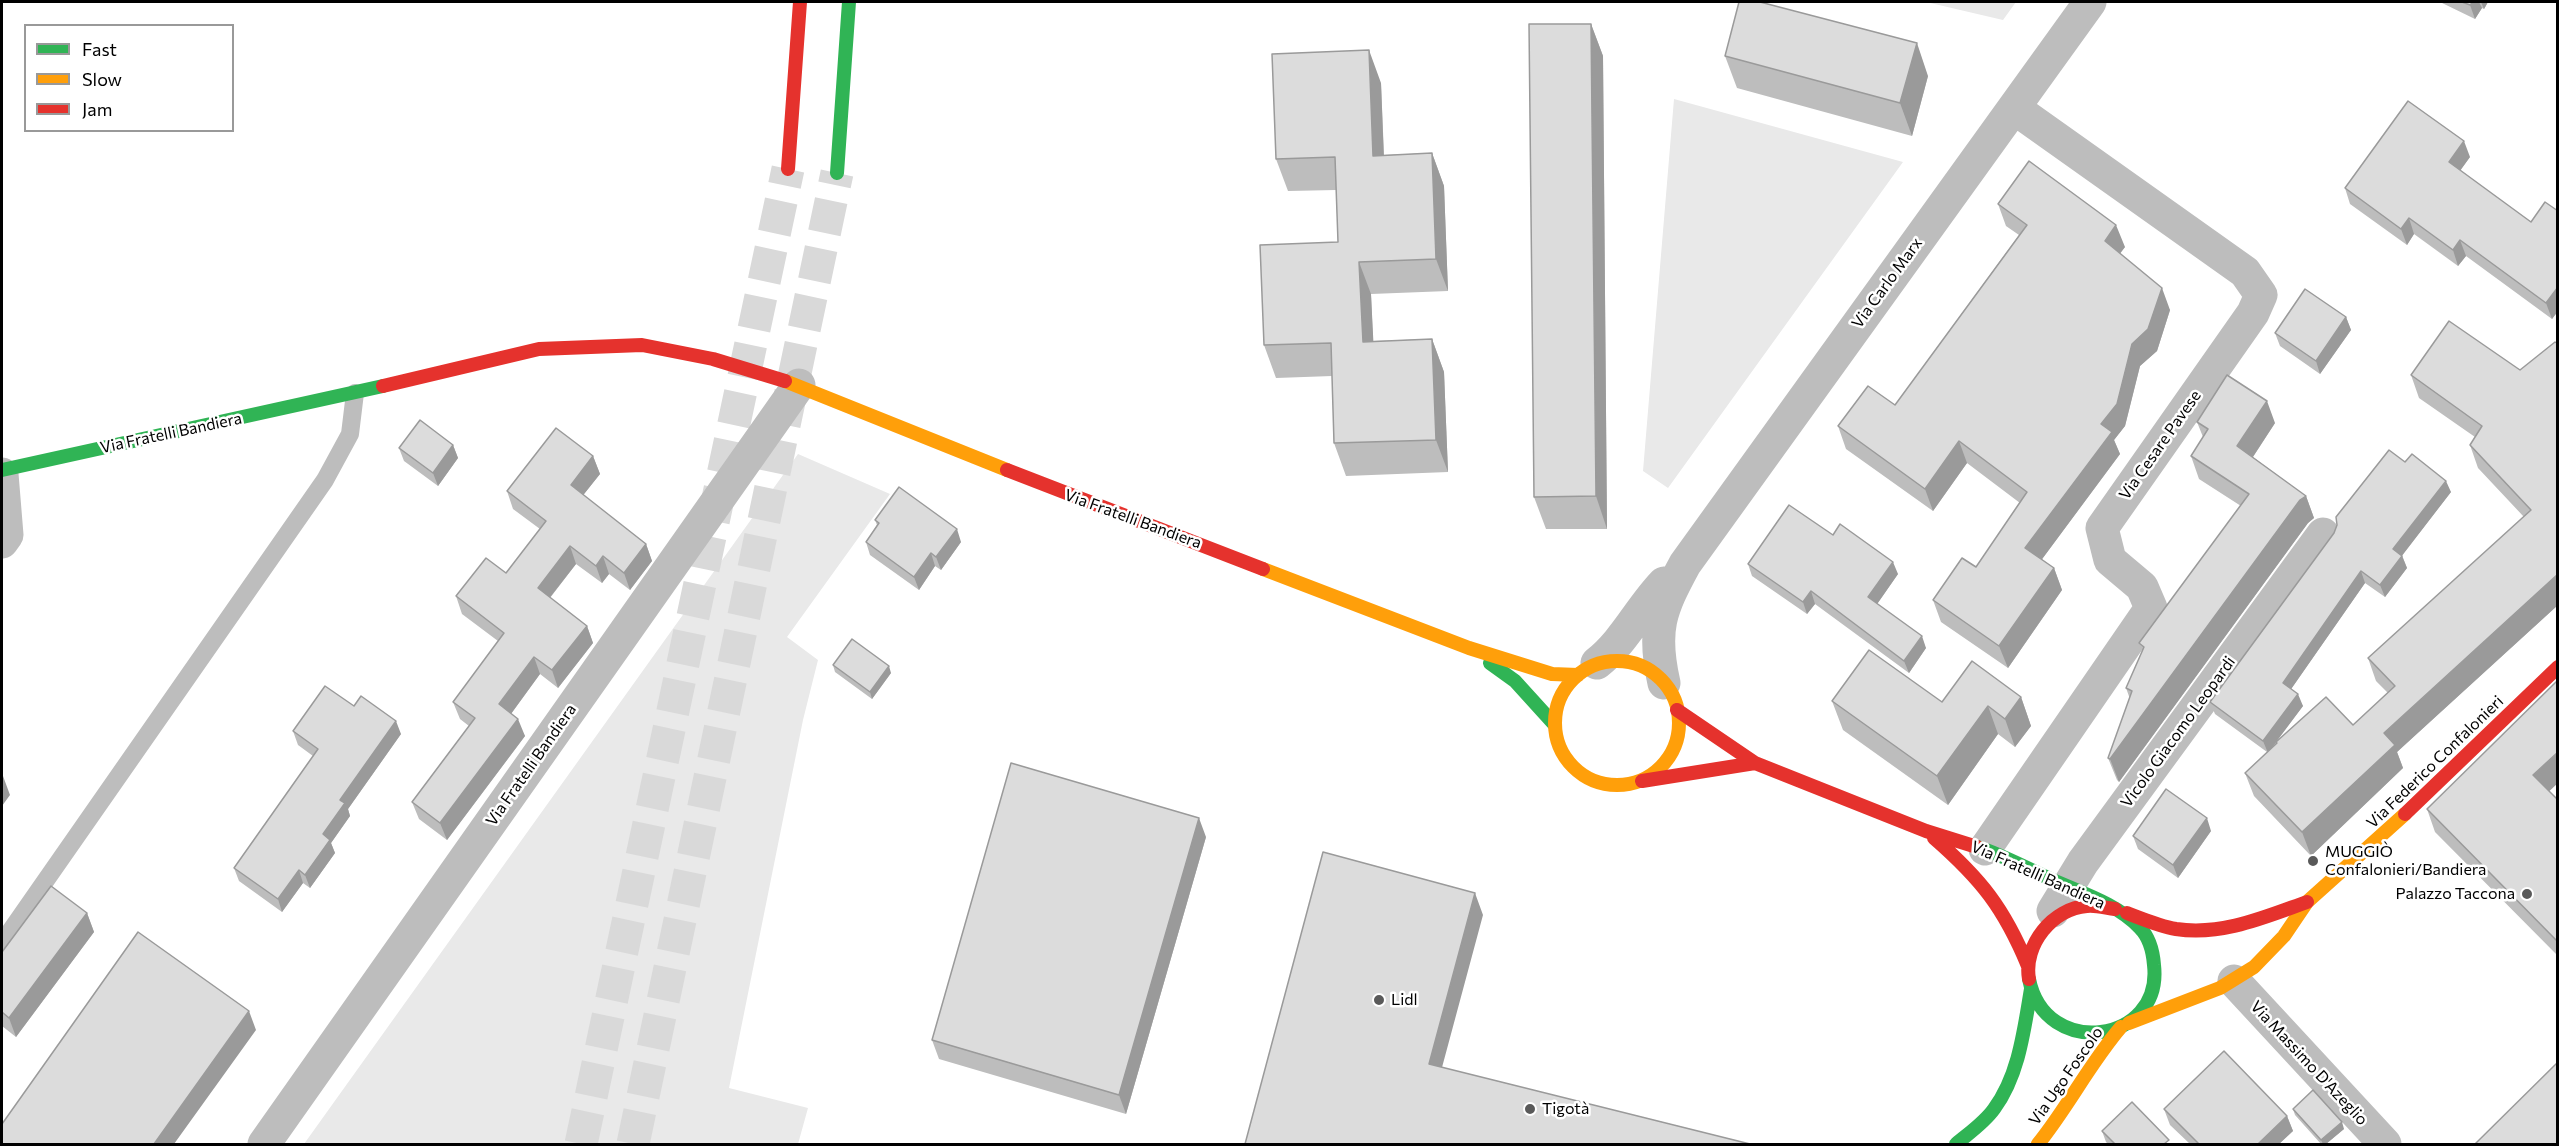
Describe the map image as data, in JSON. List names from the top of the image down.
{
  "streets": {
    "main road": ["Via Fratelli Bandiera", "Via Federico Confalonieri", "Via Ugo Foscolo"],
    "street": [
      "Via Carlo Marx",
      "Via Cesare Pavese",
      "Vicolo Giacomo Leopardi",
      "Via Massimo D'Azeglio"
    ]
  },
  "crossings": [
    ["Via Carlo Marx", "Via Fratelli Bandiera"],
    ["Via Carlo Marx", "Via Cesare Pavese"],
    ["Via Fratelli Bandiera", "Via Cesare Pavese"],
    ["Via Fratelli Bandiera", "Vicolo Giacomo Leopardi"],
    ["Via Fratelli Bandiera", "Via Federico Confalonieri"],
    ["Via Fratelli Bandiera", "Via Ugo Foscolo"],
    ["Vicolo Giacomo Leopardi", "Via Federico Confalonieri"],
    ["Vicolo Giacomo Leopardi", "Via Ugo Foscolo"],
    ["Via Federico Confalonieri", "Via Massimo D'Azeglio"],
    ["Via Federico Confalonieri", "Via Ugo Foscolo"]
  ],
  "places": [
    "MUGGIÒ Confalonieri/Bandiera",
    "Palazzo Taccona",
    "Lidl",
    "Tigotà"
  ],
  "legend": ["Fast", "Slow", "Jam"]
}
